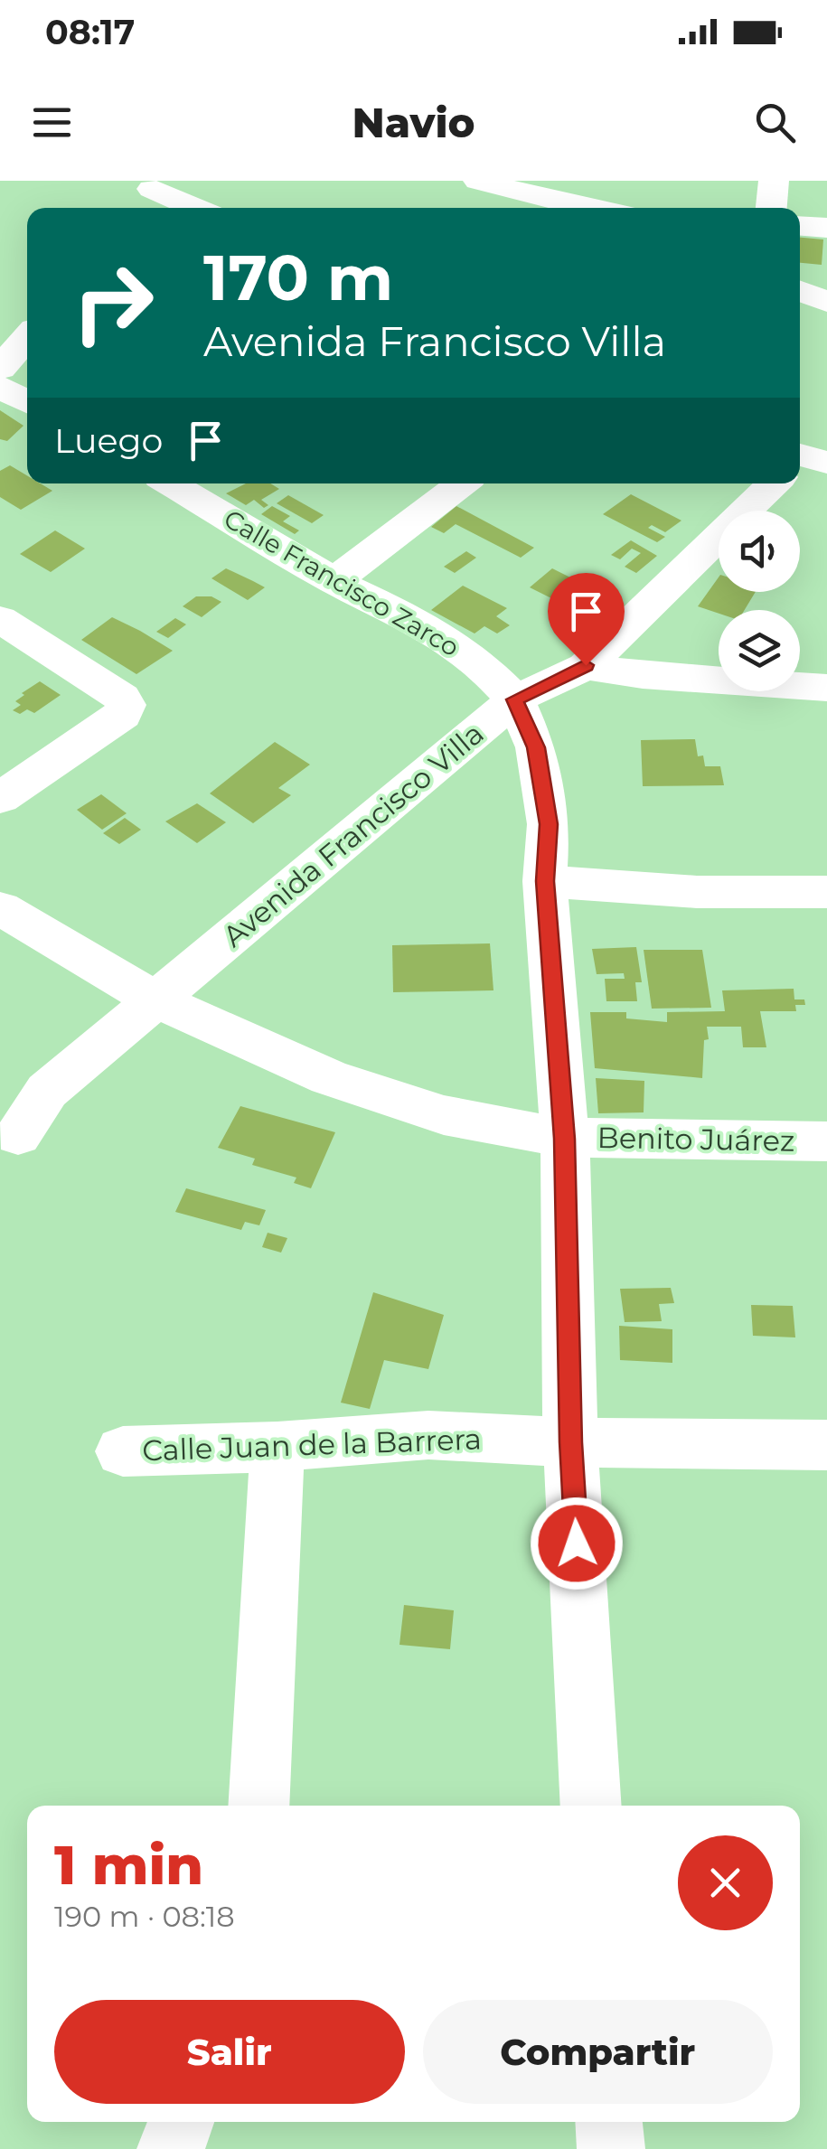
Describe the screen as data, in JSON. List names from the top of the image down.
{
  "streets": {
    "street": [
      "Calle Francisco Zarco",
      "Avenida Francisco Villa",
      "Benito Juárez",
      "Calle Juan de la Barrera"
    ]
  },
  "crossings": [
    ["Calle Francisco Zarco", "Avenida Francisco Villa"],
    ["Avenida Francisco Villa", "Benito Juárez"]
  ],
  "page": {
    "status": "08:17",
    "header": "Navio",
    "turn": ["170 m", "Avenida Francisco Villa"],
    "then": "Luego",
    "heading": ["1 min", "190 m · 08:18"],
    "buttons": ["Salir", "Compartir"]
  }
}
